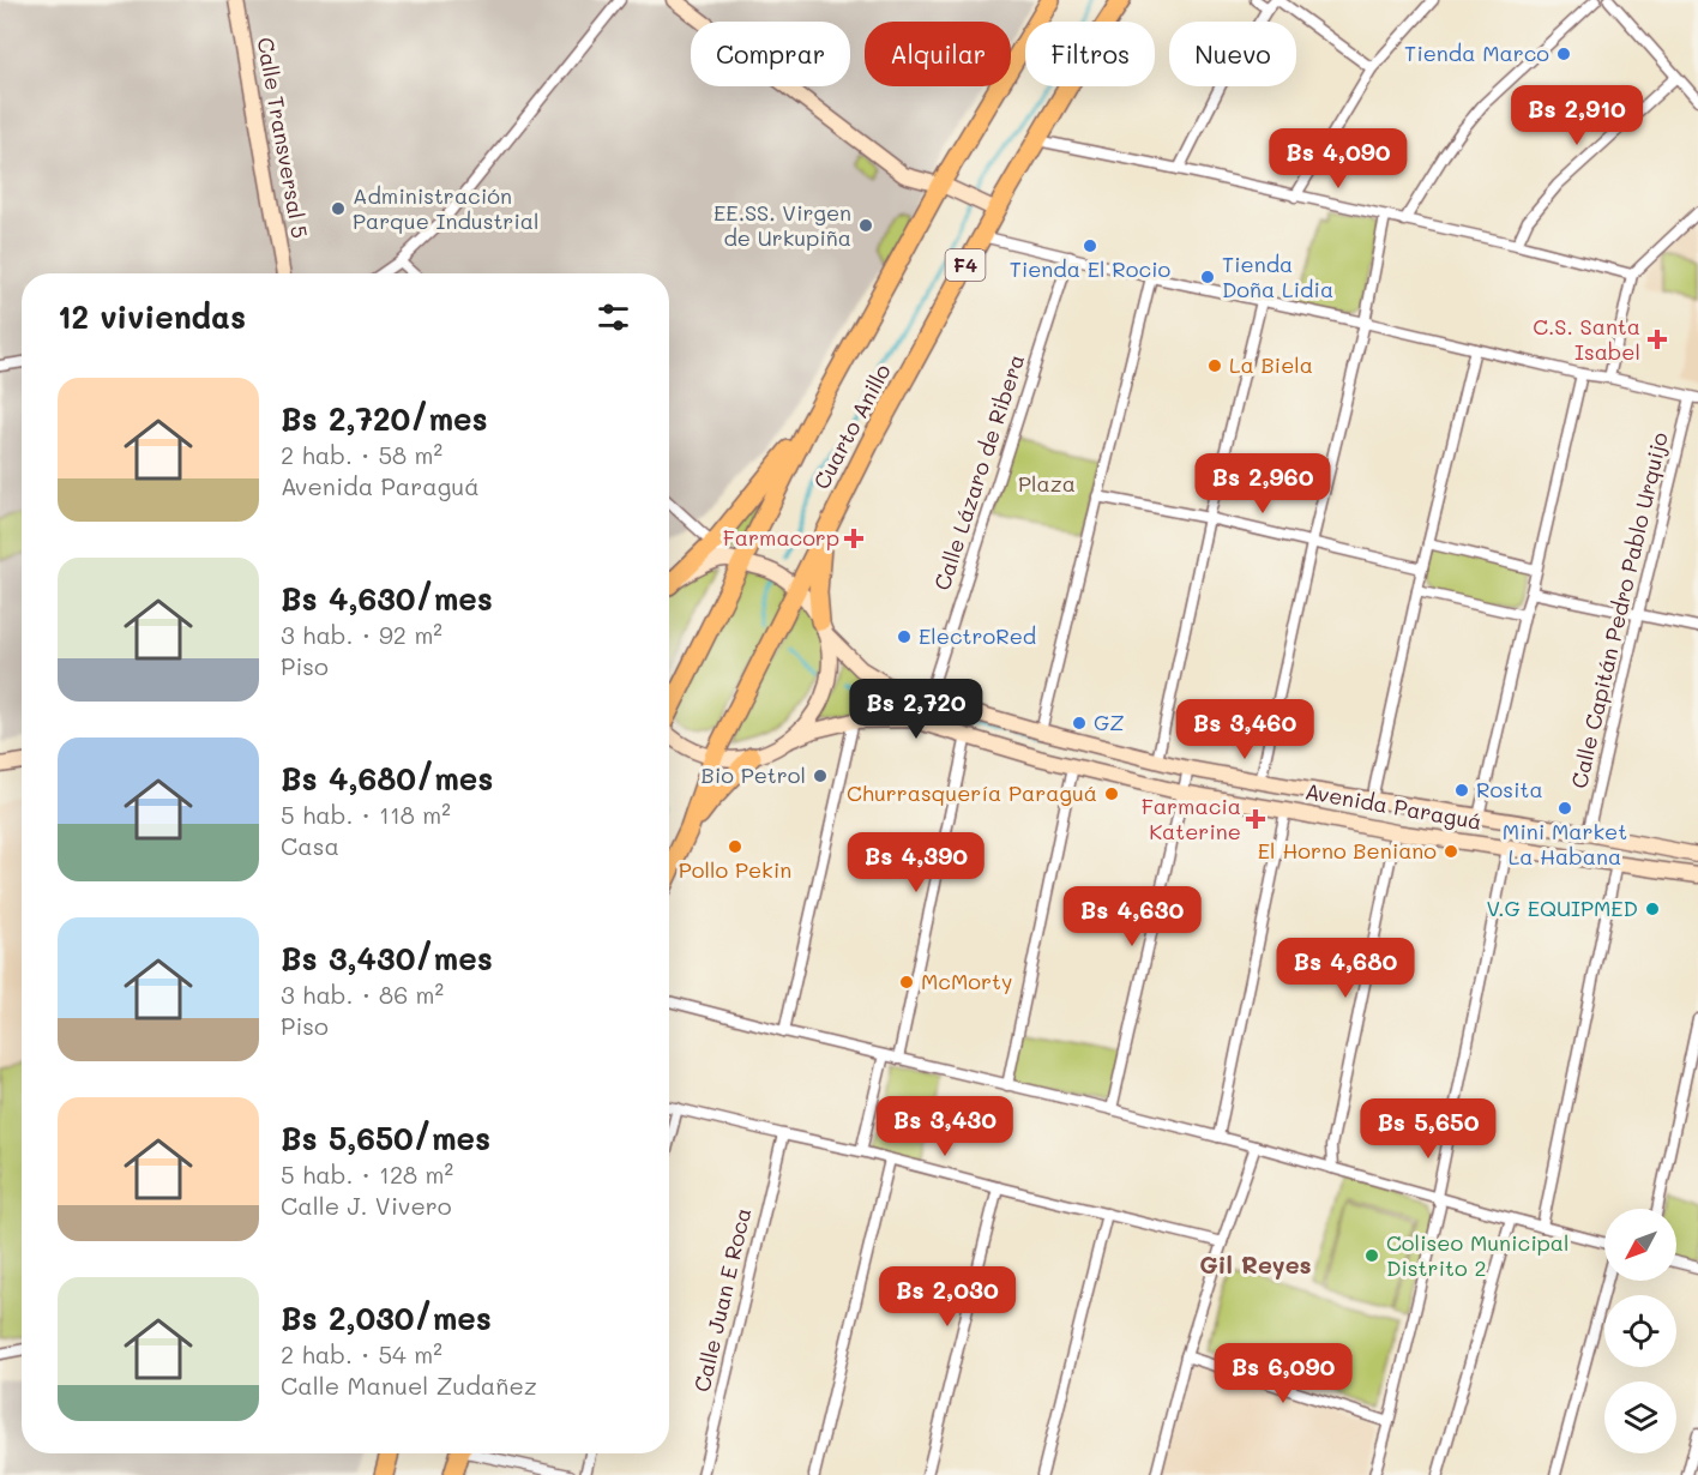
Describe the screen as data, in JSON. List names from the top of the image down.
{
  "streets": {
    "highway": ["F4", "Cuarto Anillo"],
    "main road": ["Calle Transversal 5", "Avenida Paraguá"],
    "street": ["Calle Lázaro de Ribera", "Calle Capitán Pedro Pablo Urquijo", "Calle Juan E Roca"]
  },
  "crossings": [
    ["Cuarto Anillo", "Avenida Paraguá"],
    ["Calle Lázaro de Ribera", "Avenida Paraguá"],
    ["Calle Capitán Pedro Pablo Urquijo", "Avenida Paraguá"]
  ],
  "districts": ["Gil Reyes"],
  "parks": ["Plaza"],
  "places": {
    "other": [
      "Tienda Marco",
      "Administración Parque Industrial",
      "EE.SS. Virgen de Urkupiña",
      "Tienda El Rocio",
      "Tienda Doña Lidia",
      "La Biela",
      "ElectroRed",
      "GZ",
      "Bio Petrol",
      "Rosita",
      "Churrasquería Paraguá",
      "Mini Market La Habana",
      "Pollo Pekin",
      "El Horno Beniano",
      "V.G EQUIPMED",
      "McMorty",
      "Coliseo Municipal Distrito 2"
    ],
    "health": ["C.S. Santa Isabel", "Farmacorp", "Farmacia Katerine"]
  },
  "north": "bottom left",
  "page": {
    "chip": [
      "Comprar",
      "Alquilar",
      "Filtros",
      "Nuevo"
    ],
    "price": [
      "Bs 2,910",
      "Bs 4,090",
      "Bs 2,960",
      "Bs 2,720",
      "Bs 3,460",
      "Bs 4,390",
      "Bs 4,630",
      "Bs 4,680",
      "Bs 3,430",
      "Bs 5,650",
      "Bs 2,030",
      "Bs 6,090"
    ],
    "heading": "12 viviendas",
    "list": [
      {
        "name": "Bs 2,720/mes",
        "note": "2 hab. · 58 m² · Avenida Paraguá"
      },
      {
        "name": "Bs 4,630/mes",
        "note": "3 hab. · 92 m² · Piso"
      },
      {
        "name": "Bs 4,680/mes",
        "note": "5 hab. · 118 m² · Casa"
      },
      {
        "name": "Bs 3,430/mes",
        "note": "3 hab. · 86 m² · Piso"
      },
      {
        "name": "Bs 5,650/mes",
        "note": "5 hab. · 128 m² · Calle J. Vivero"
      },
      {
        "name": "Bs 2,030/mes",
        "note": "2 hab. · 54 m² · Calle Manuel Zudañez"
      }
    ]
  }
}
